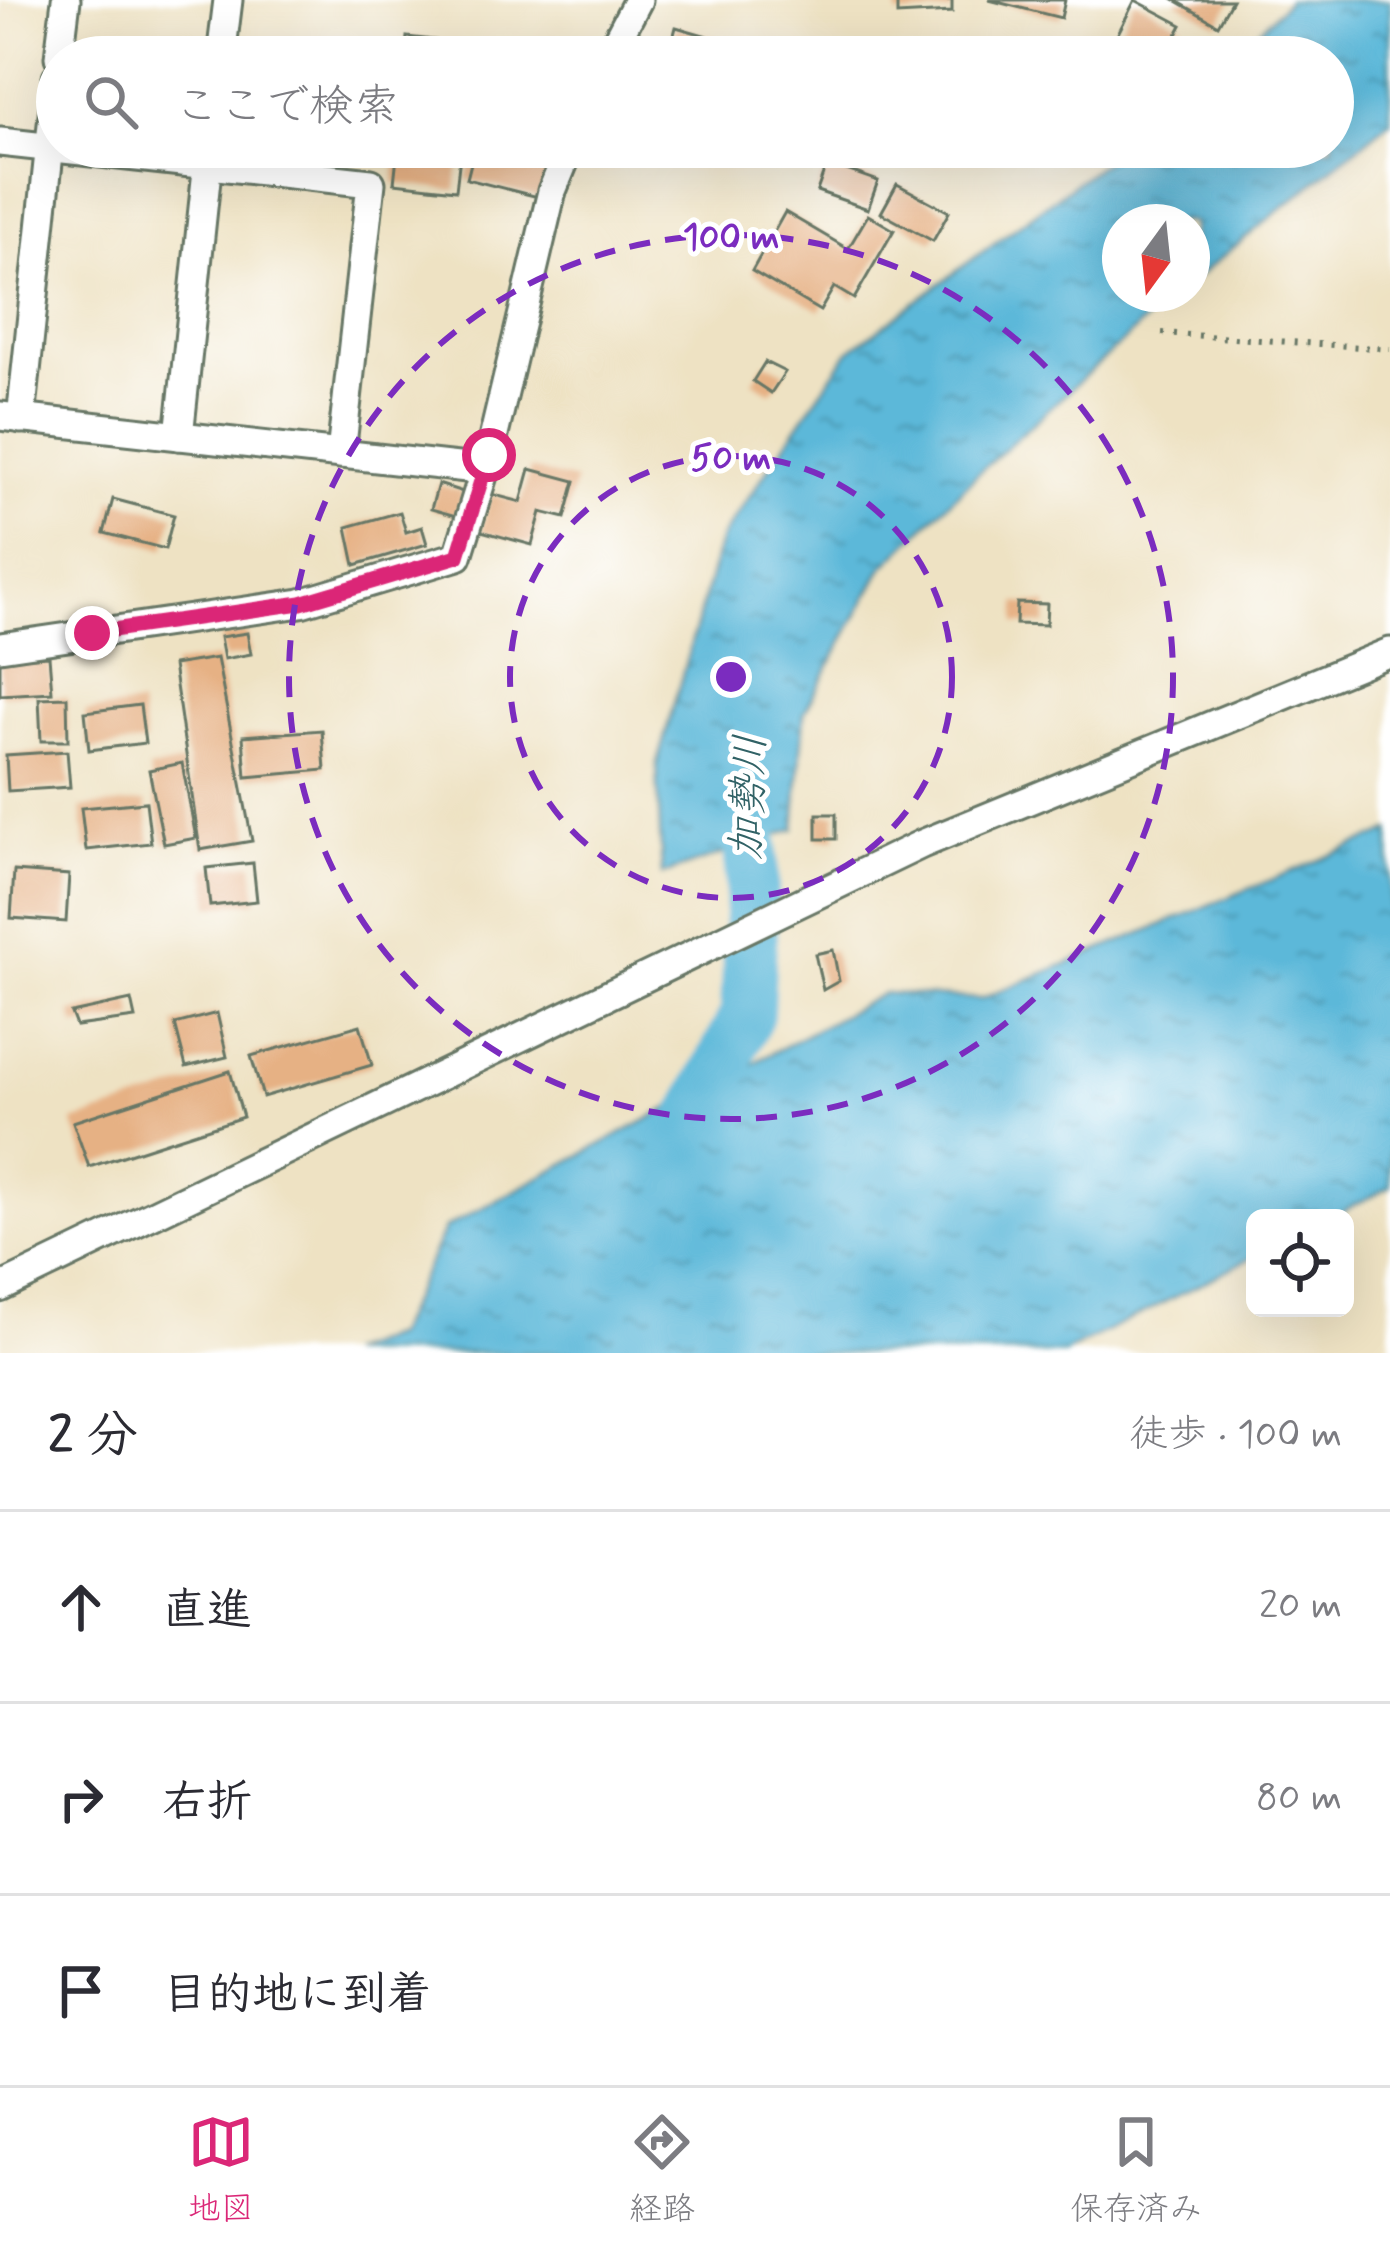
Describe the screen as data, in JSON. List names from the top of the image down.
{
  "water": ["加勢川"],
  "north": "bottom",
  "page": {
    "search": "ここで検索",
    "heading": ["2 分", "徒歩 · 100 m"],
    "list": [
      ["直進", "20 m"],
      ["右折", "80 m"],
      "目的地に到着"
    ],
    "nav": ["地図", "経路", "保存済み"]
  },
  "rings": ["100 m", "50 m"]
}
